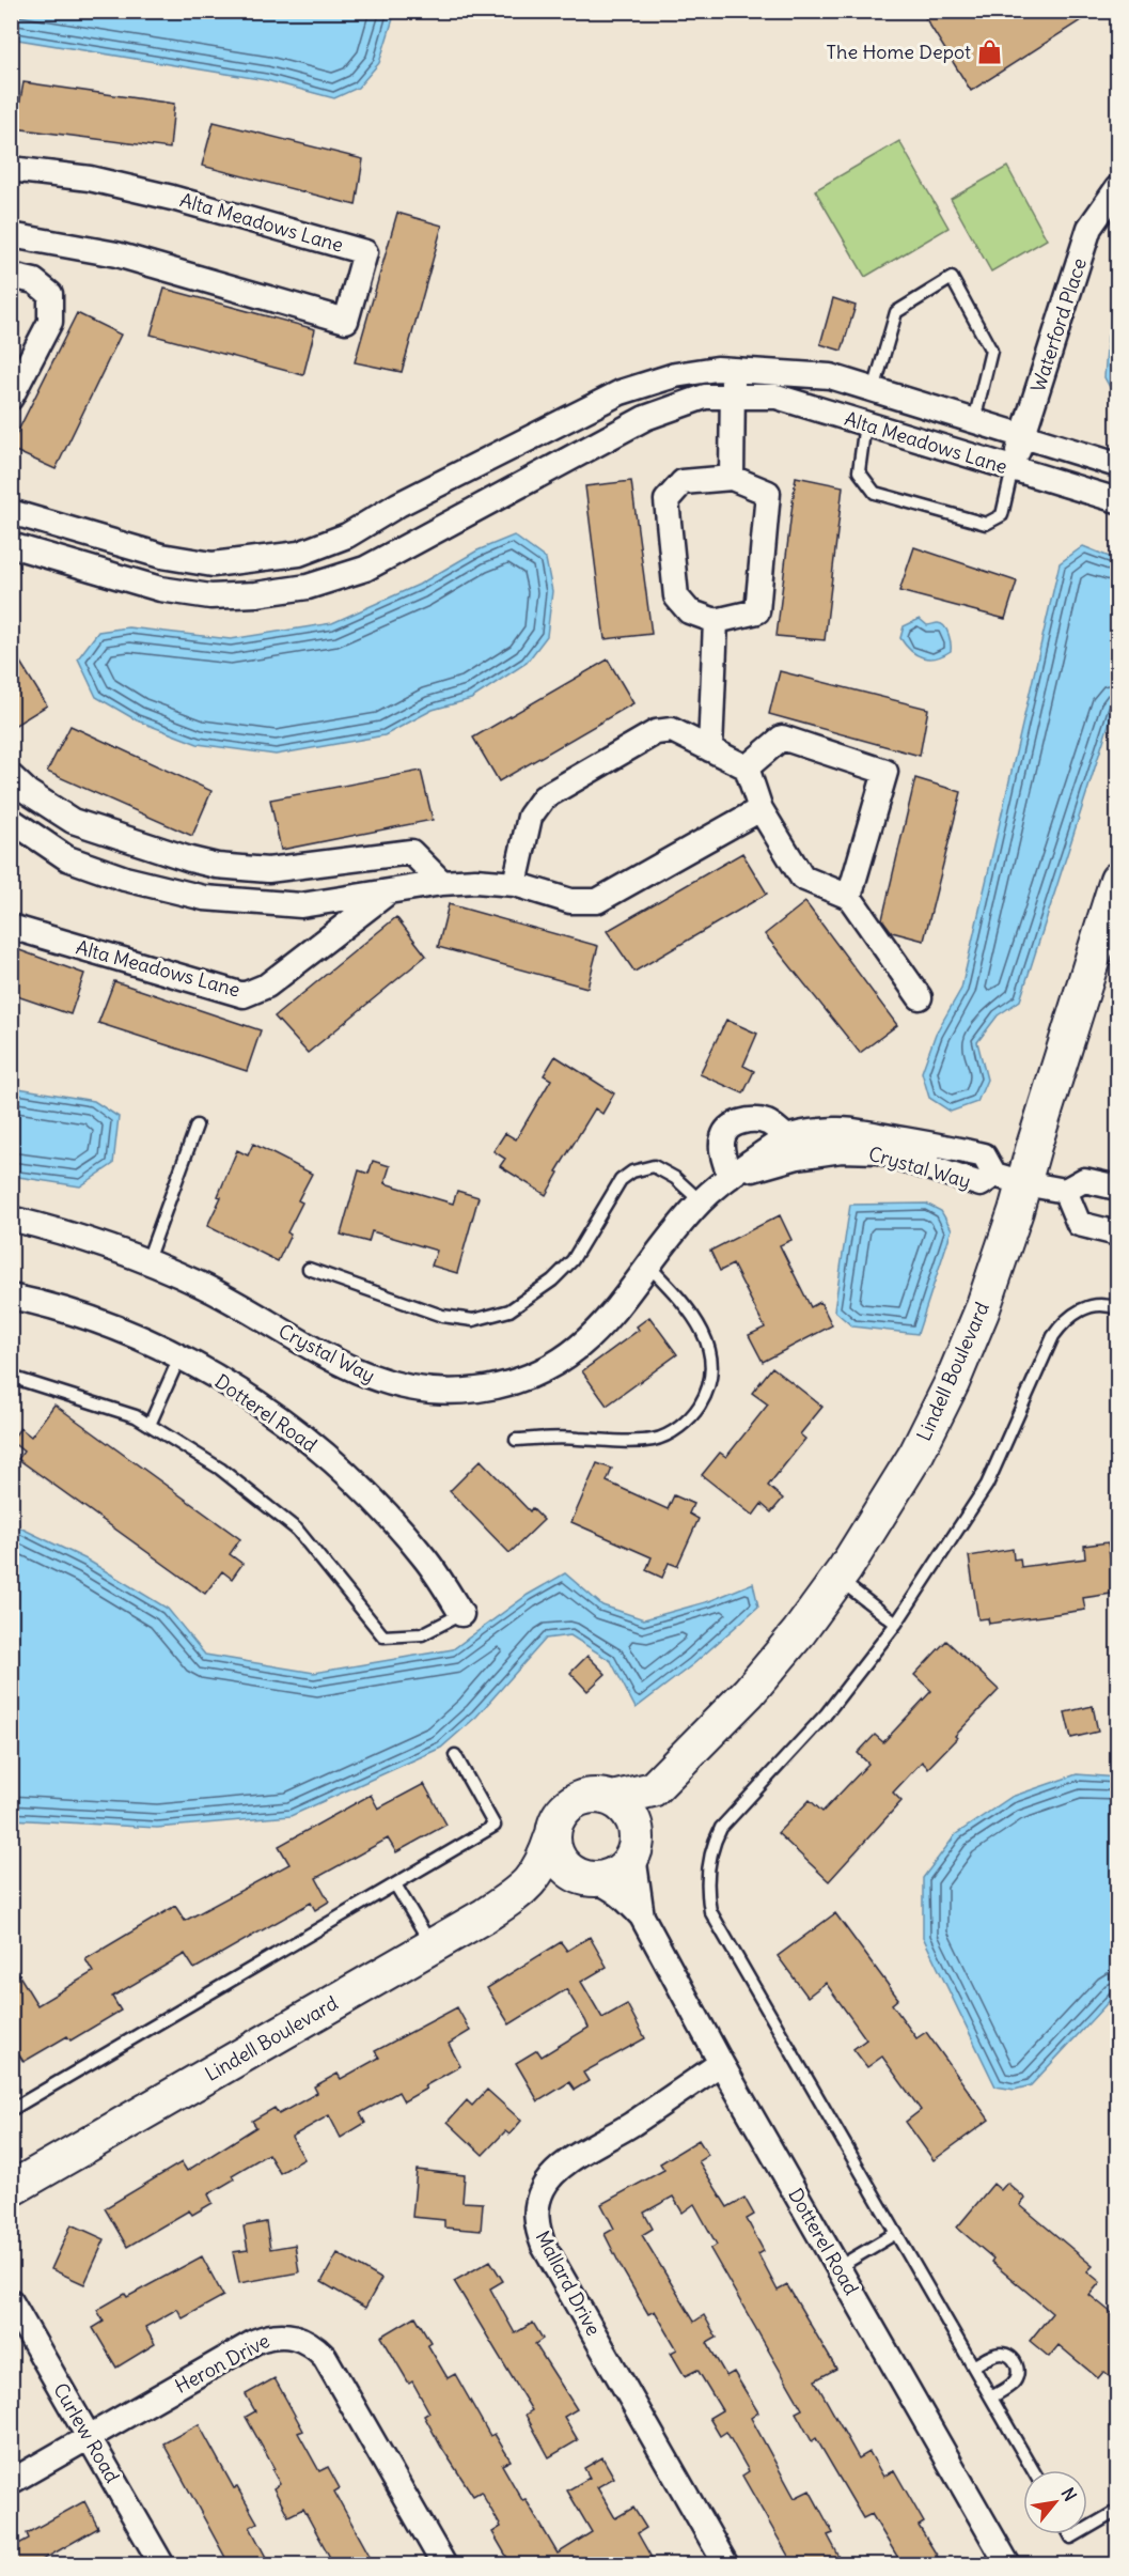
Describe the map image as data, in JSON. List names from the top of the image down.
{
  "streets": {
    "street": [
      "Alta Meadows Lane",
      "Waterford Place",
      "Crystal Way",
      "Lindell Boulevard",
      "Dotterel Road",
      "Mallard Drive",
      "Heron Drive",
      "Curlew Road"
    ]
  },
  "crossings": [
    ["Alta Meadows Lane", "Waterford Place"],
    ["Crystal Way", "Lindell Boulevard"],
    ["Lindell Boulevard", "Dotterel Road"],
    ["Dotterel Road", "Mallard Drive"],
    ["Heron Drive", "Curlew Road"]
  ],
  "places": {
    "shop": ["The Home Depot"]
  },
  "north": "top right"
}
